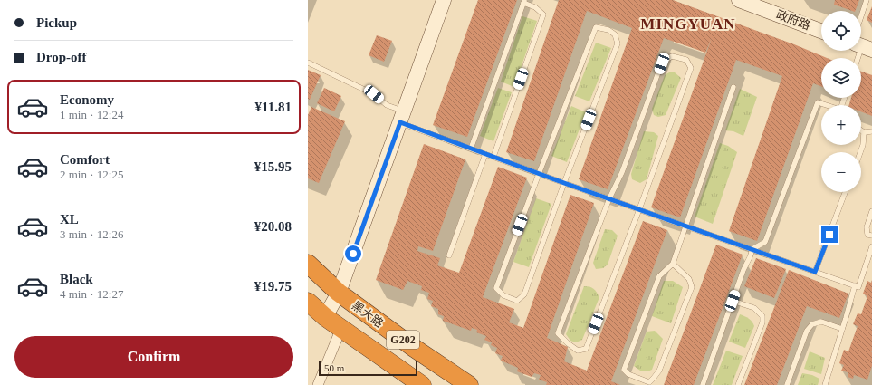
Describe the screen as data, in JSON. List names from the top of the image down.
{
  "streets": {
    "highway": ["黑大路", "G202"],
    "street": ["政府路"]
  },
  "crossings": [
    ["黑大路", "G202"]
  ],
  "districts": ["MINGYUAN"],
  "scale_bar": "50 m",
  "page": {
    "banner": ["Pickup", "Drop-off"],
    "map_buttons": ["+", "−"],
    "list": [
      {
        "name": "Economy",
        "note": "1 min · 12:24",
        "value": "¥11.81"
      },
      {
        "name": "Comfort",
        "note": "2 min · 12:25",
        "value": "¥15.95"
      },
      {
        "name": "XL",
        "note": "3 min · 12:26",
        "value": "¥20.08"
      },
      {
        "name": "Black",
        "note": "4 min · 12:27",
        "value": "¥19.75"
      }
    ],
    "buttons": "Confirm",
    "scale": "50 m"
  }
}
